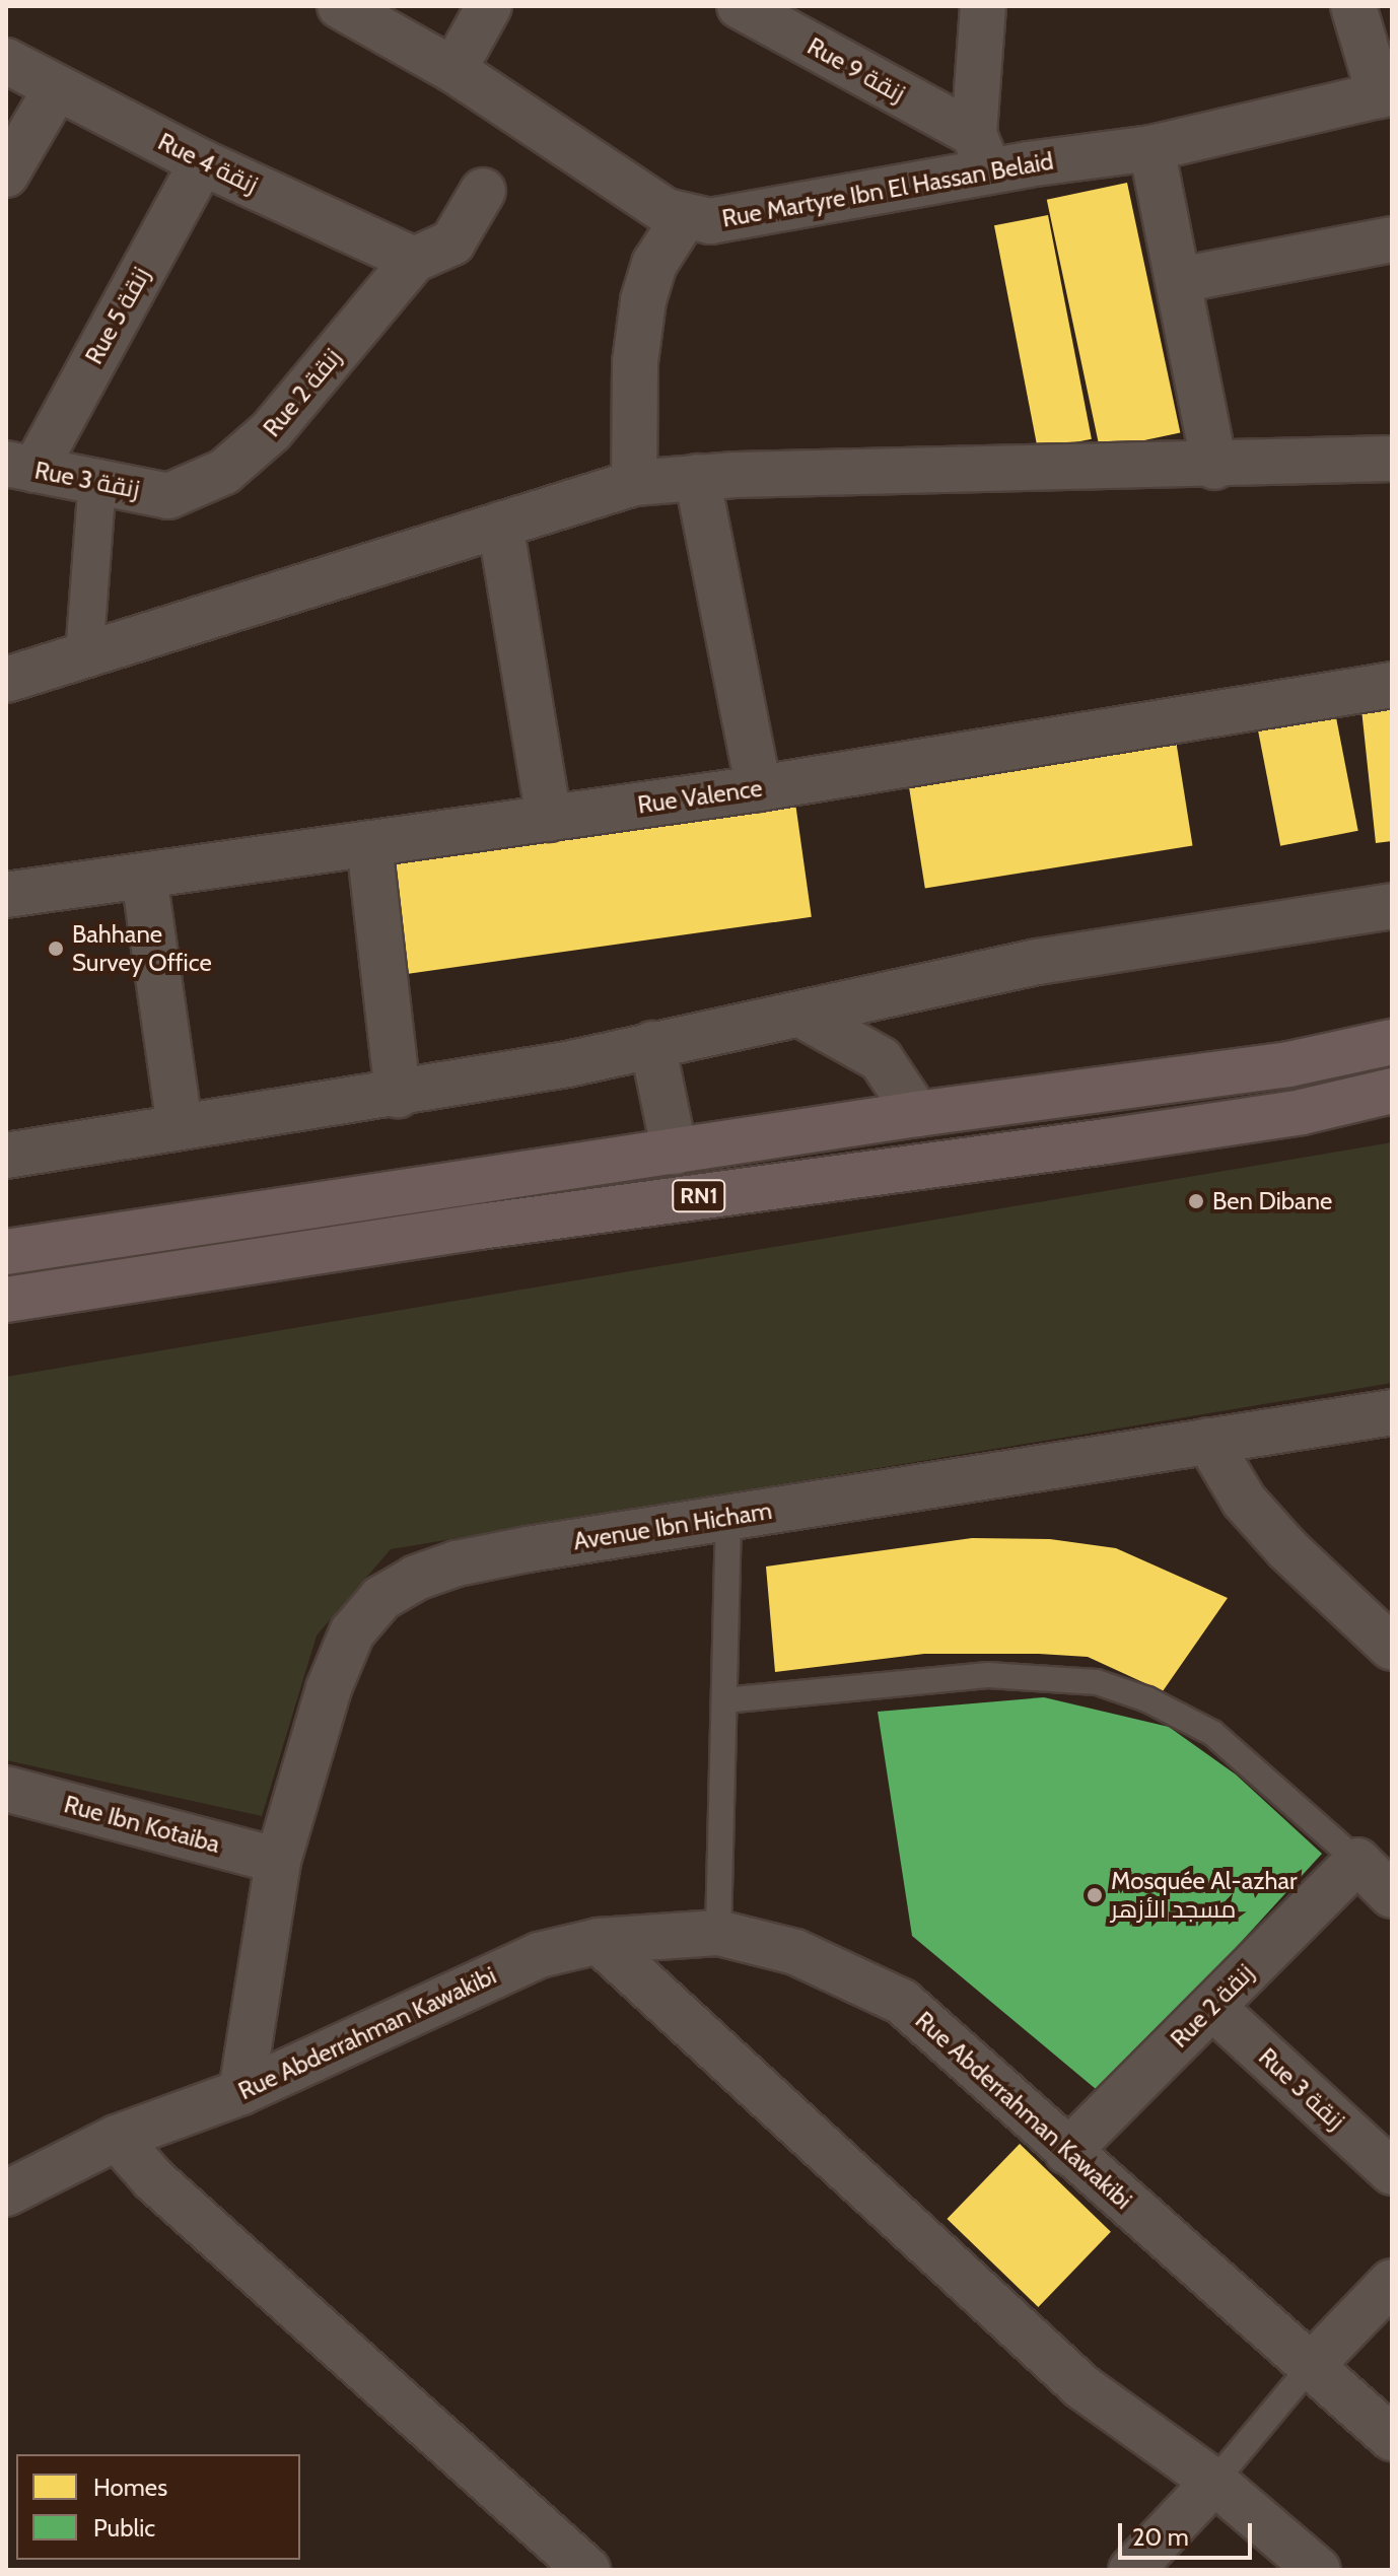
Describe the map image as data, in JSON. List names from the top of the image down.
{
  "streets": {
    "highway": ["RN1"],
    "street": [
      "Rue 9 زنقة",
      "Rue 4 زنقة",
      "Rue Martyre Ibn El Hassan Belaid",
      "Rue 5 زنقة",
      "Rue 2 زنقة",
      "Rue 3 زنقة",
      "Rue Valence",
      "Avenue Ibn Hicham",
      "Rue Ibn Kotaiba",
      "Rue Abderrahman Kawakibi"
    ]
  },
  "crossings": [
    ["Rue 9 زنقة", "Rue Martyre Ibn El Hassan Belaid"],
    ["Rue 4 زنقة", "Rue 5 زنقة"],
    ["Rue 4 زنقة", "Rue 2 زنقة"],
    ["Rue 5 زنقة", "Rue 3 زنقة"],
    ["Rue 2 زنقة", "Rue 3 زنقة"],
    ["Rue 2 زنقة", "Rue Abderrahman Kawakibi"],
    ["Avenue Ibn Hicham", "Rue Ibn Kotaiba"],
    ["Avenue Ibn Hicham", "Rue Abderrahman Kawakibi"]
  ],
  "places": ["Bahhane Survey Office", "Ben Dibane", "Mosquée Al-azhar مسجد الأزهر"],
  "legend": ["Homes", "Public"],
  "scale_bar": "20 m"
}
